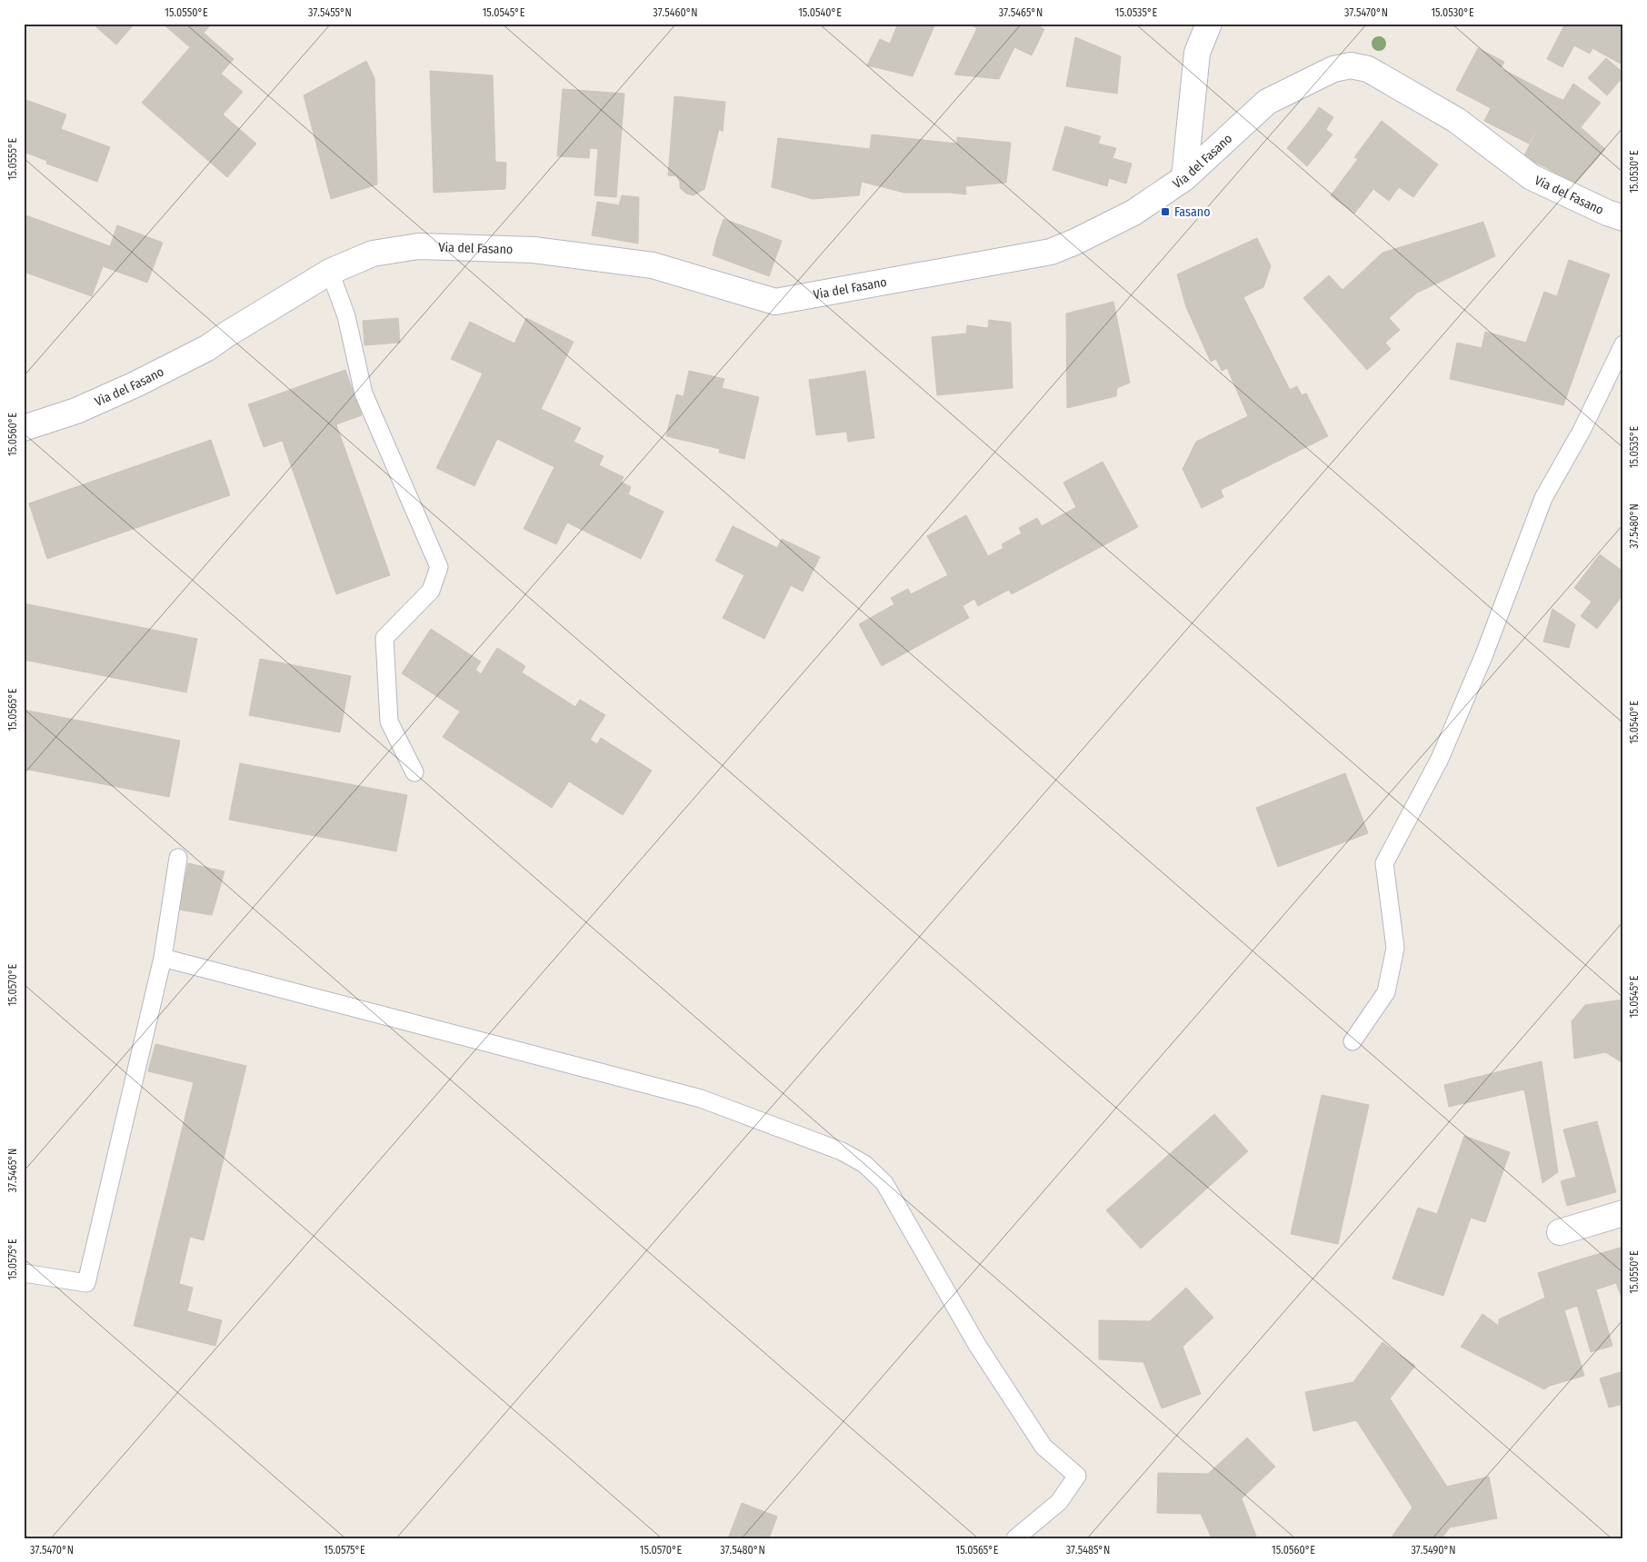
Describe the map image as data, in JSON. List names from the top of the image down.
{
  "streets": {
    "street": ["Via del Fasano"]
  },
  "places": {
    "transit": ["Fasano"]
  },
  "coordinates": [
    "15.0550°E",
    "37.5455°N",
    "15.0545°E",
    "37.5460°N",
    "15.0540°E",
    "37.5465°N",
    "15.0535°E",
    "37.5470°N",
    "15.0530°E",
    "15.0555°E",
    "15.0560°E",
    "37.5480°N",
    "15.0565°E",
    "15.0570°E",
    "15.0575°E",
    "37.5485°N",
    "37.5490°N"
  ]
}
